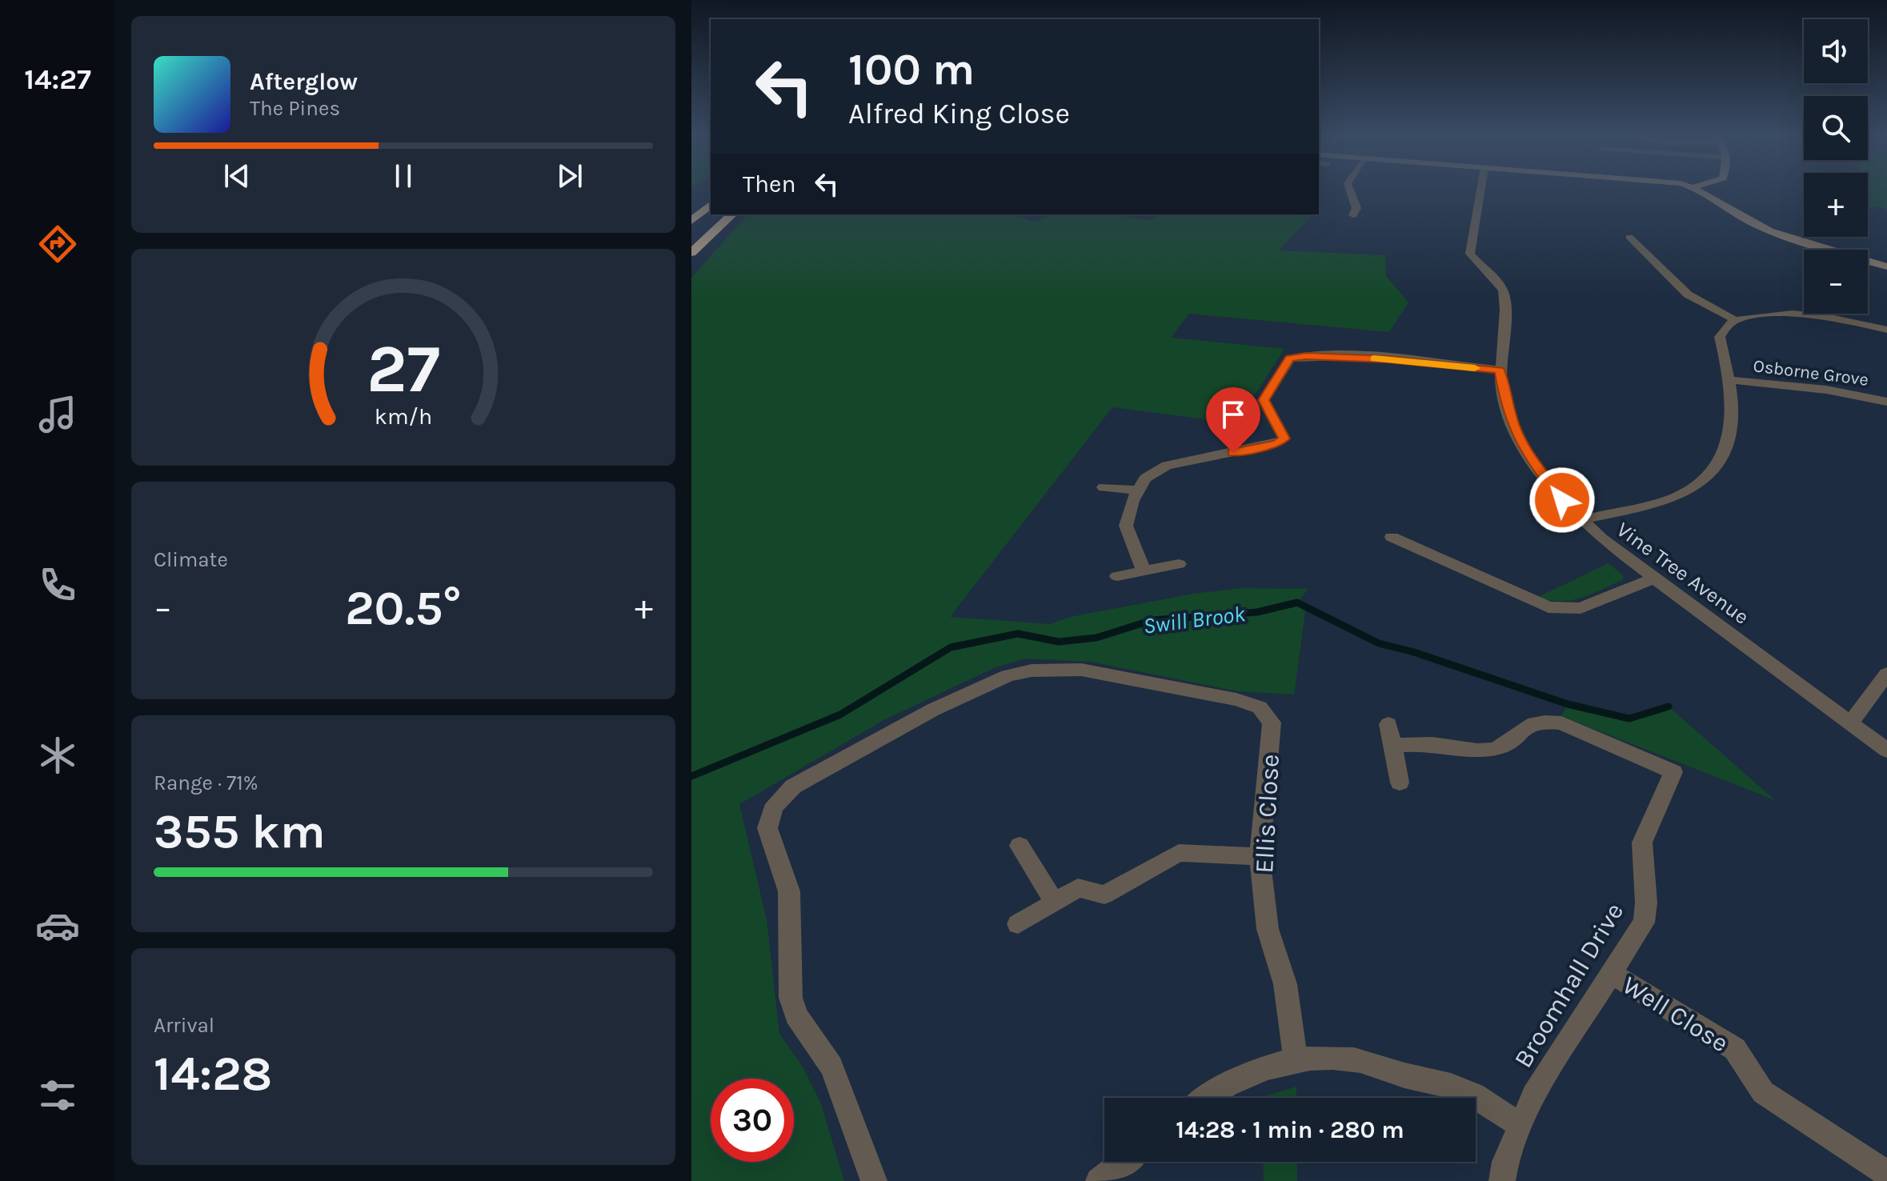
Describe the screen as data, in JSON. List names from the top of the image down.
{
  "streets": {
    "street": [
      "Osborne Grove",
      "Vine Tree Avenue",
      "Ellis Close",
      "Broomhall Drive",
      "Well Close"
    ]
  },
  "crossings": [
    ["Broomhall Drive", "Well Close"]
  ],
  "water": ["Swill Brook"],
  "page": {
    "tabs": "14:27",
    "map_buttons": ["+", "−"],
    "turn": ["100 m", "Alfred King Close"],
    "song": ["Afterglow", "The Pines"],
    "then": "Then",
    "tile": [
      "Climate",
      ["Range · 71%", "355 km"],
      ["Arrival", "14:28"]
    ],
    "heat": ["−", "20.5°", "+"],
    "limit": "30",
    "trip": "14:28 · 1 min · 280 m",
    "gauge": ["27", "km/h"]
  }
}
